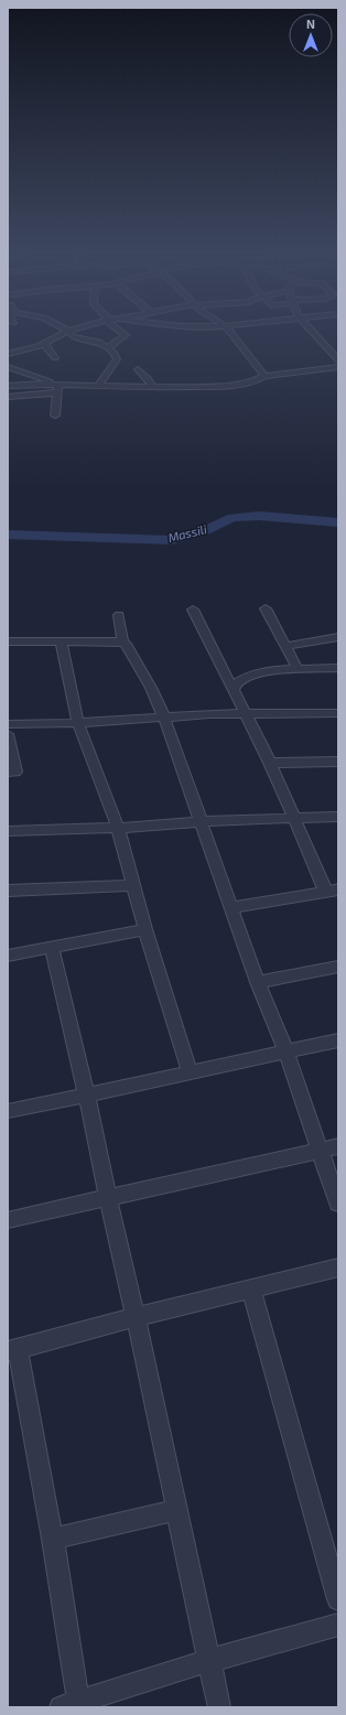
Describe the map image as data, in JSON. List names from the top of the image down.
{
  "water": ["Massili"],
  "north": "top"
}
